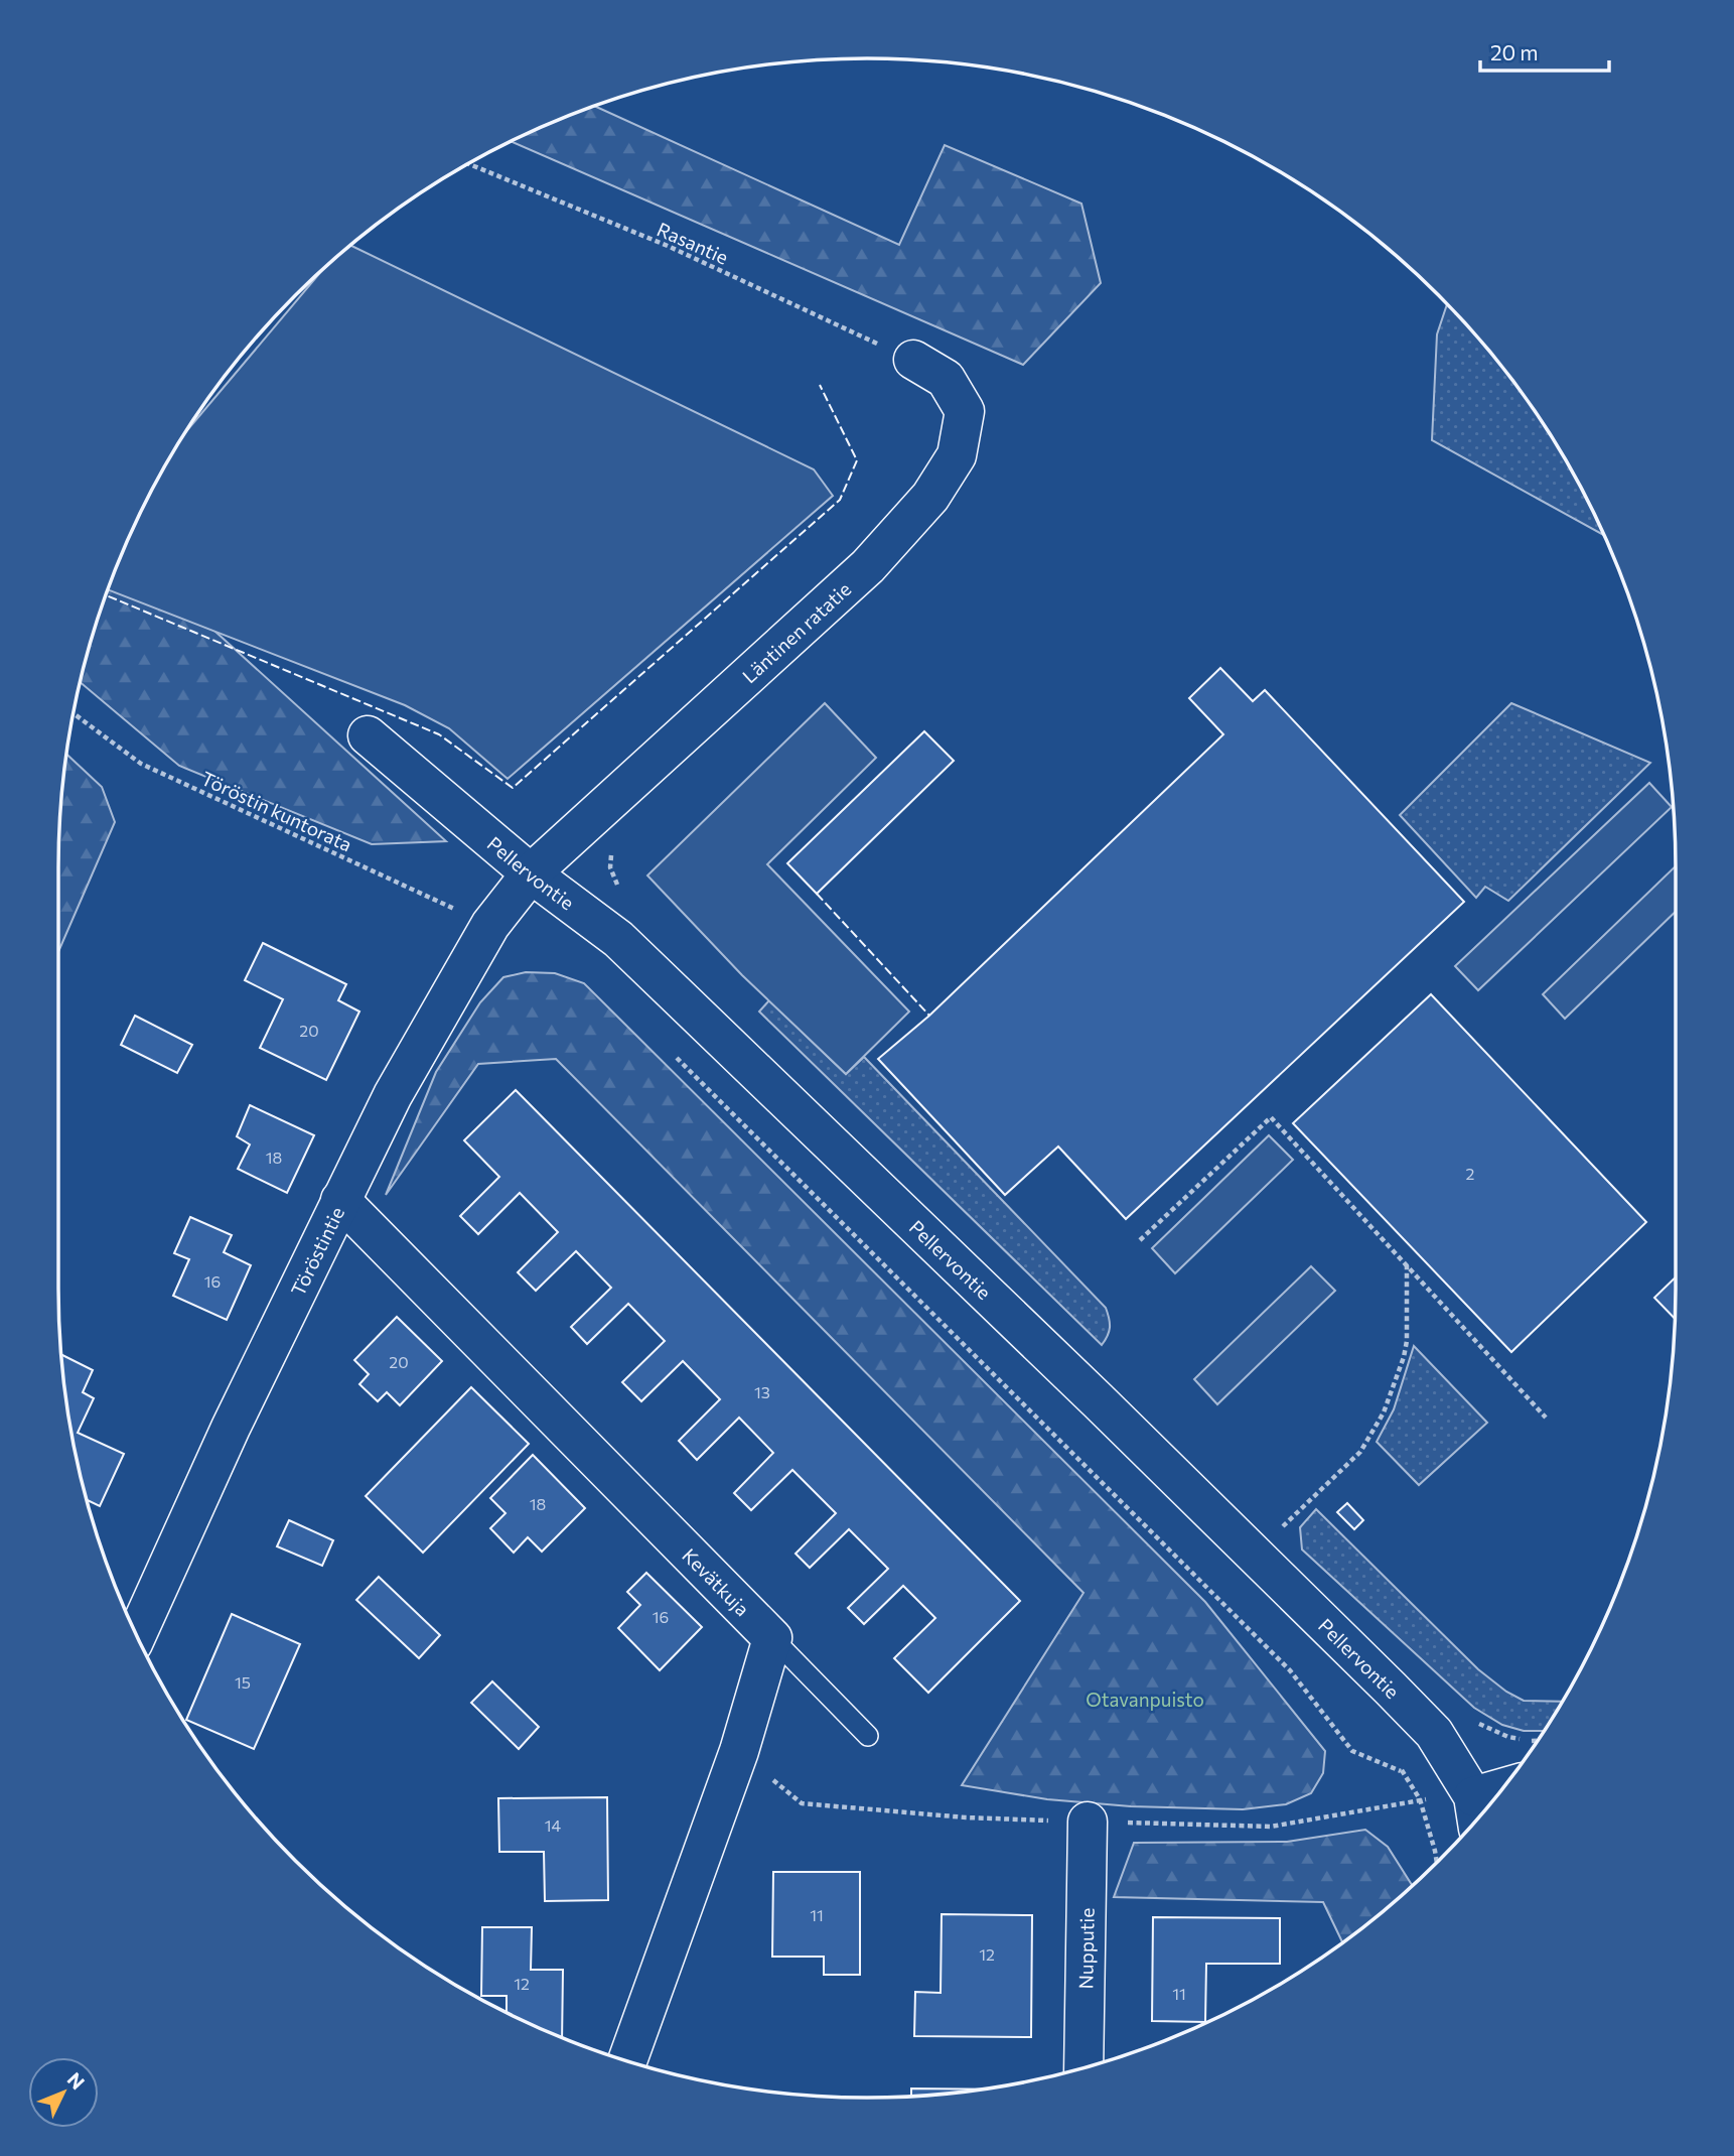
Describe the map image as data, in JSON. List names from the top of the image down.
{
  "streets": {
    "street": [
      "Läntinen ratatie",
      "Pellervontie",
      "Töröstintie",
      "Kevätkuja",
      "Nupputie"
    ],
    "path": ["Rasantie", "Töröstin kuntorata"]
  },
  "crossings": [
    ["Rasantie", "Läntinen ratatie"],
    ["Läntinen ratatie", "Pellervontie"],
    ["Läntinen ratatie", "Töröstintie"],
    ["Töröstin kuntorata", "Töröstintie"],
    ["Pellervontie", "Töröstintie"],
    ["Töröstintie", "Kevätkuja"]
  ],
  "parks": ["Otavanpuisto"],
  "house_numbers": [
    "20",
    "18",
    "2",
    "16",
    "20",
    "13",
    "18",
    "16",
    "15",
    "14",
    "11",
    "12",
    "12",
    "11"
  ],
  "scale_bar": "20 m",
  "north": "top right"
}
